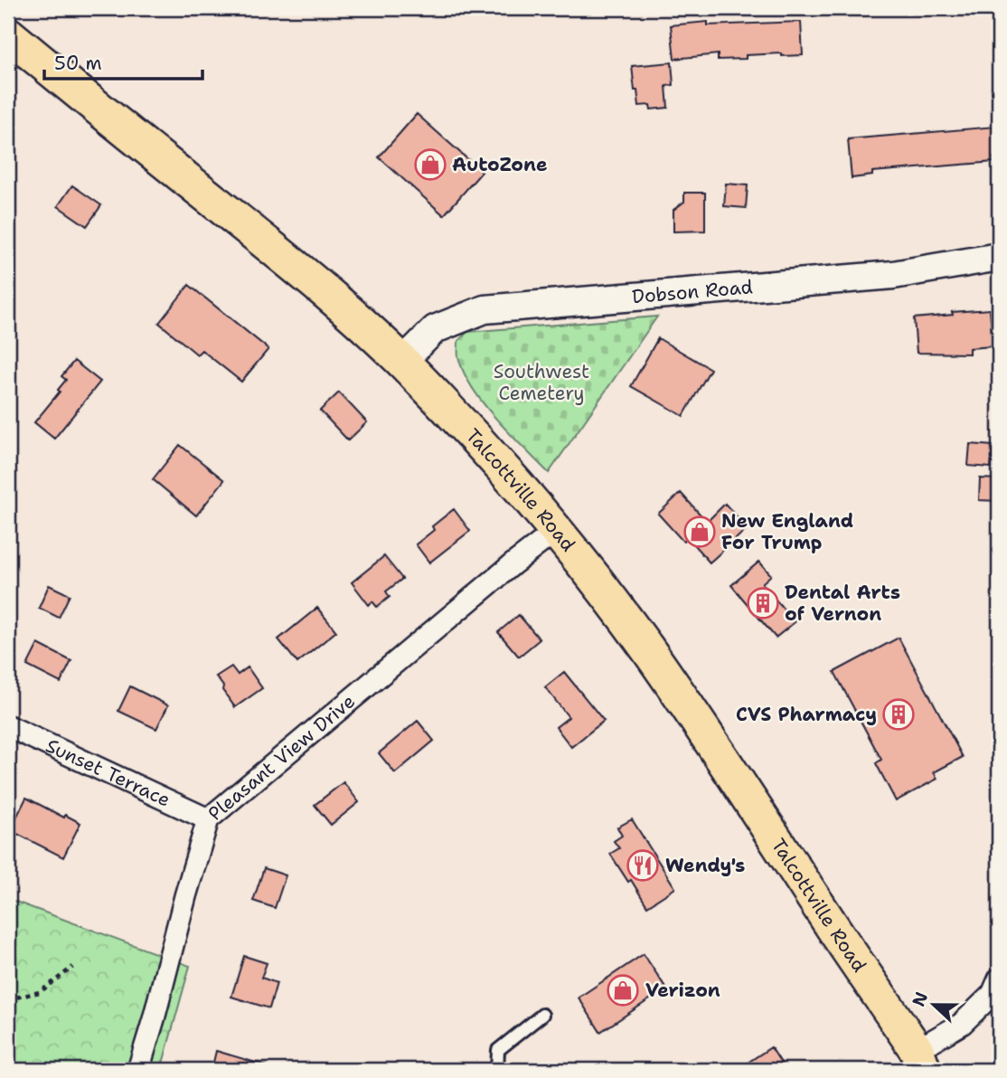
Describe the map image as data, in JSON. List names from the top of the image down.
{
  "streets": {
    "main road": ["Talcottville Road"],
    "street": ["Dobson Road", "Pleasant View Drive", "Sunset Terrace"]
  },
  "crossings": [
    ["Dobson Road", "Talcottville Road"],
    ["Talcottville Road", "Pleasant View Drive"],
    ["Pleasant View Drive", "Sunset Terrace"]
  ],
  "parks": ["Southwest Cemetery"],
  "places": {
    "shop": ["AutoZone", "New England For Trump", "Verizon"],
    "building": ["Dental Arts of Vernon", "CVS Pharmacy"],
    "restaurant": ["Wendy's"]
  },
  "scale_bar": "50 m",
  "north": "left"
}
